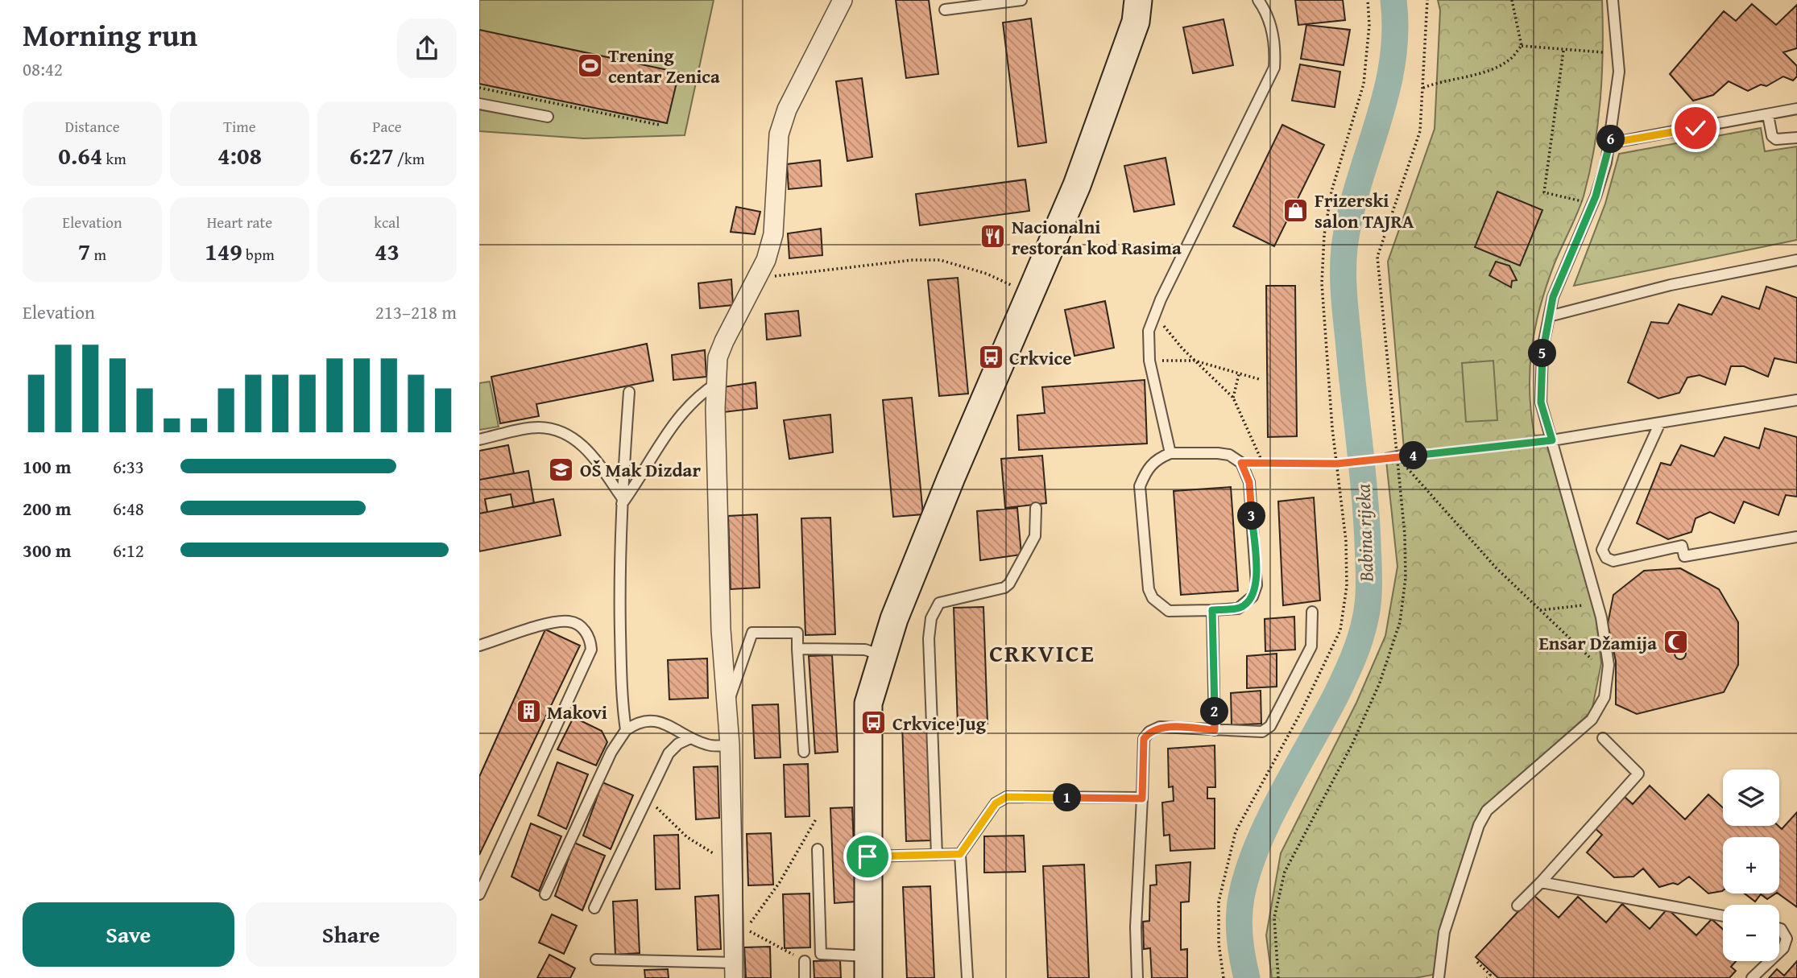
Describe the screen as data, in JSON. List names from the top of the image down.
{
  "districts": ["CRKVICE"],
  "water": ["Babina rijeka"],
  "places": {
    "sports": ["Trening centar Zenica"],
    "shop": ["Frizerski salon TAJRA"],
    "restaurant": ["Nacionalni restoran kod Rasima"],
    "bus stop": ["Crkvice", "Crkvice Jug"],
    "school or university": ["OŠ Mak Dizdar"],
    "mosque": ["Ensar Džamija"],
    "building": ["Makovi"]
  },
  "page": {
    "heading": ["Morning run", "08:42"],
    "stats": [
      ["Distance", "0.64 km"],
      ["Time", "4:08"],
      ["Pace", "6:27 /km"],
      ["Elevation", "7 m"],
      ["Heart rate", "149 bpm"],
      ["kcal", "43"]
    ],
    "pins": [
      "6",
      "5",
      "4",
      "3",
      "2",
      "1"
    ],
    "chart": ["Elevation", "213–218 m"],
    "list": [
      {
        "name": "100 m",
        "note": "6:33"
      },
      {
        "name": "200 m",
        "note": "6:48"
      },
      {
        "name": "300 m",
        "note": "6:12"
      }
    ],
    "map_buttons": ["+", "−"],
    "buttons": ["Save", "Share"]
  }
}
